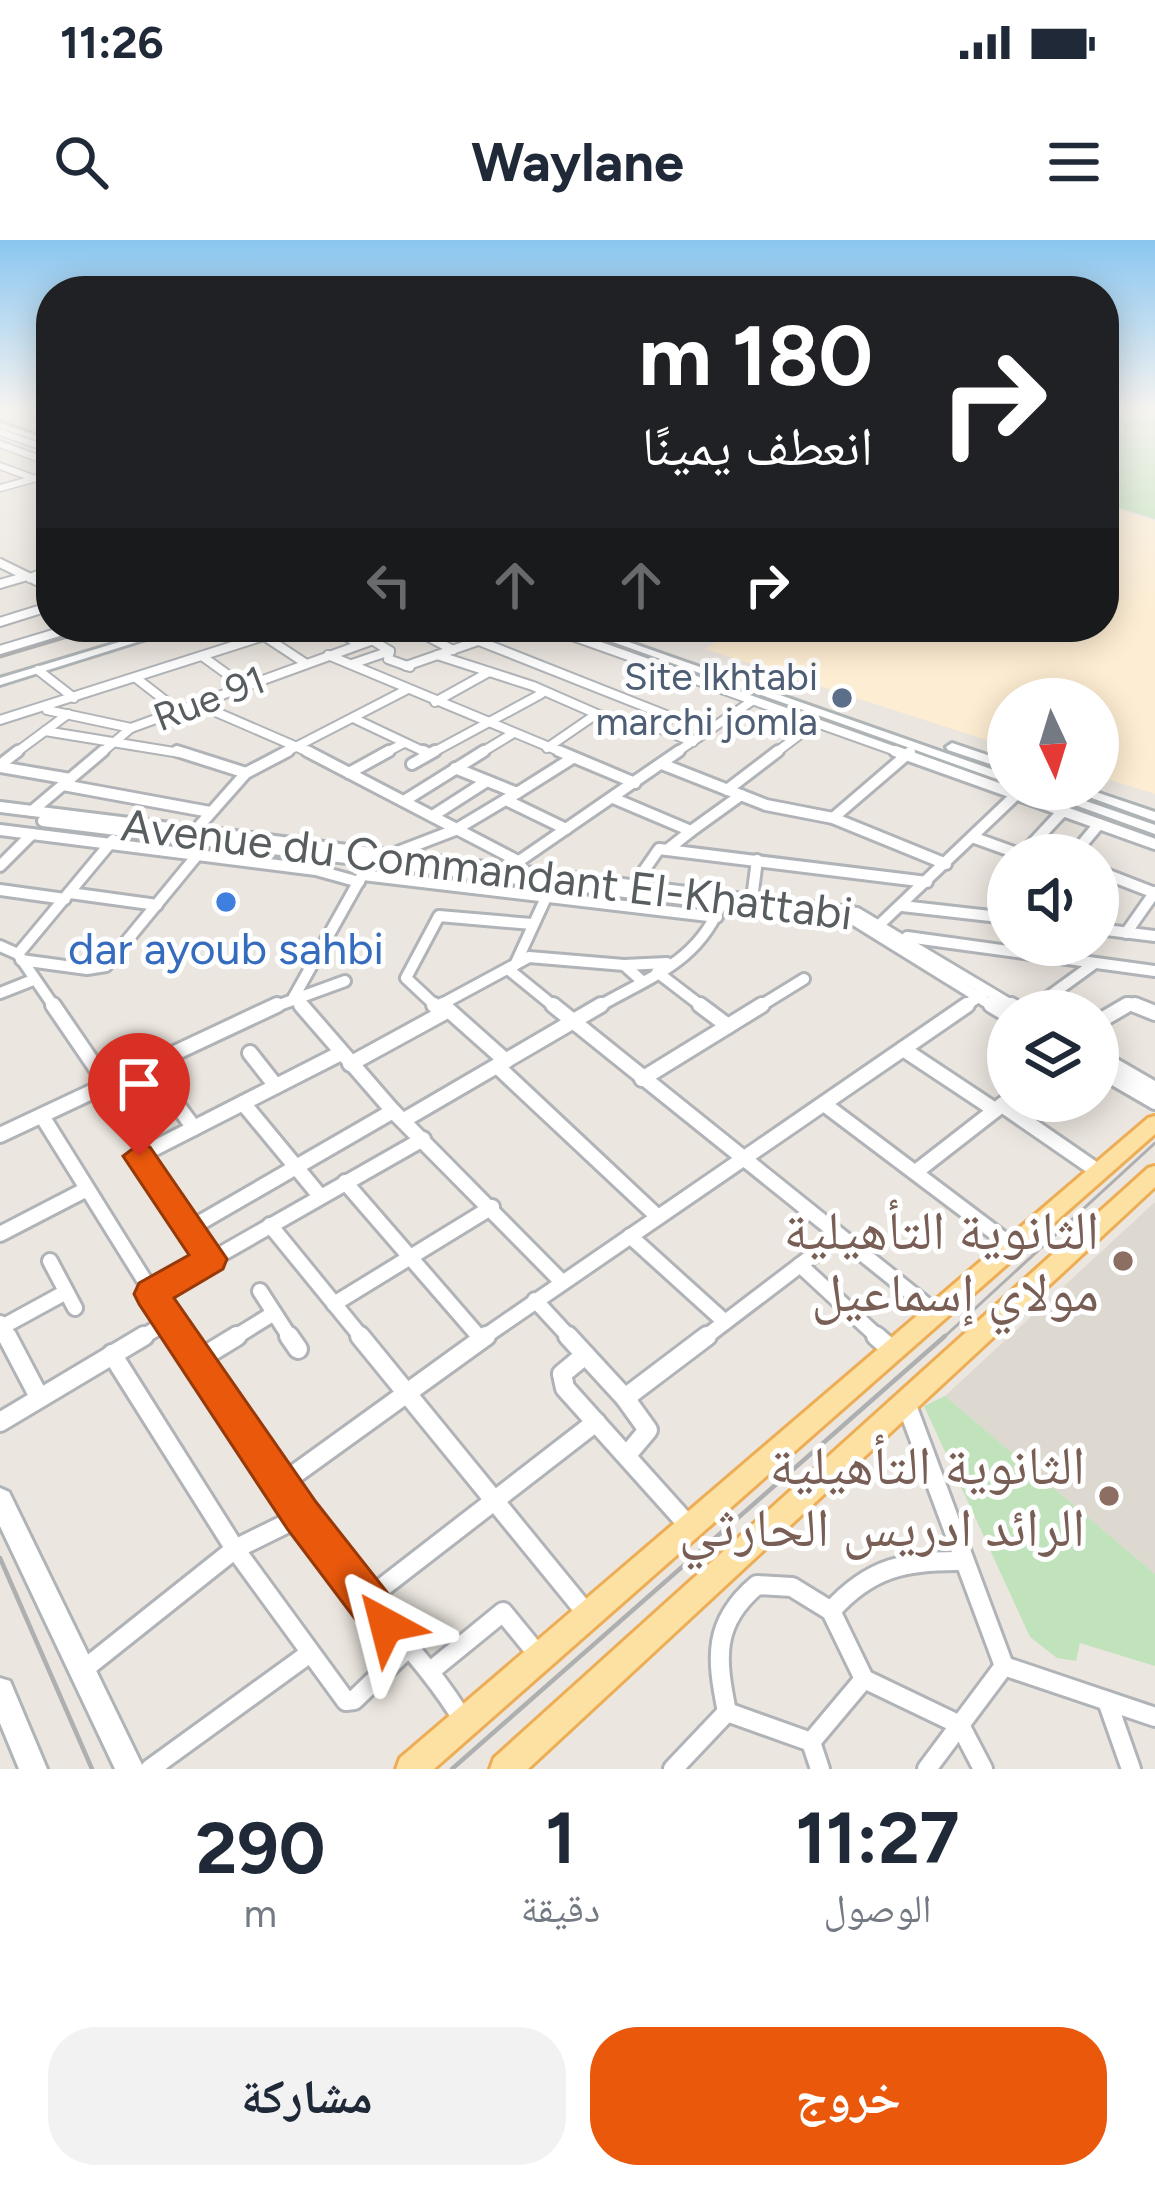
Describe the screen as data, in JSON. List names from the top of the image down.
{
  "streets": {
    "street": ["Rue 91", "Avenue du Commandant El-Khattabi"]
  },
  "crossings": [
    ["Rue 91", "Avenue du Commandant El-Khattabi"]
  ],
  "places": [
    "Site lkhtabi marchi jomla",
    "dar ayoub sahbi",
    "الثانوية التأهيلية مولاي إسماعيل",
    "الثانوية التأهيلية الرائد ادريس الحارثي"
  ],
  "north": "bottom",
  "page": {
    "status": "11:26",
    "header": "Waylane",
    "turn": ["180 m", "انعطف يمينًا"],
    "eta": [
      "11:27",
      "الوصول",
      "1",
      "دقيقة",
      "290",
      "m"
    ],
    "buttons": ["خروج", "مشاركة"]
  }
}
